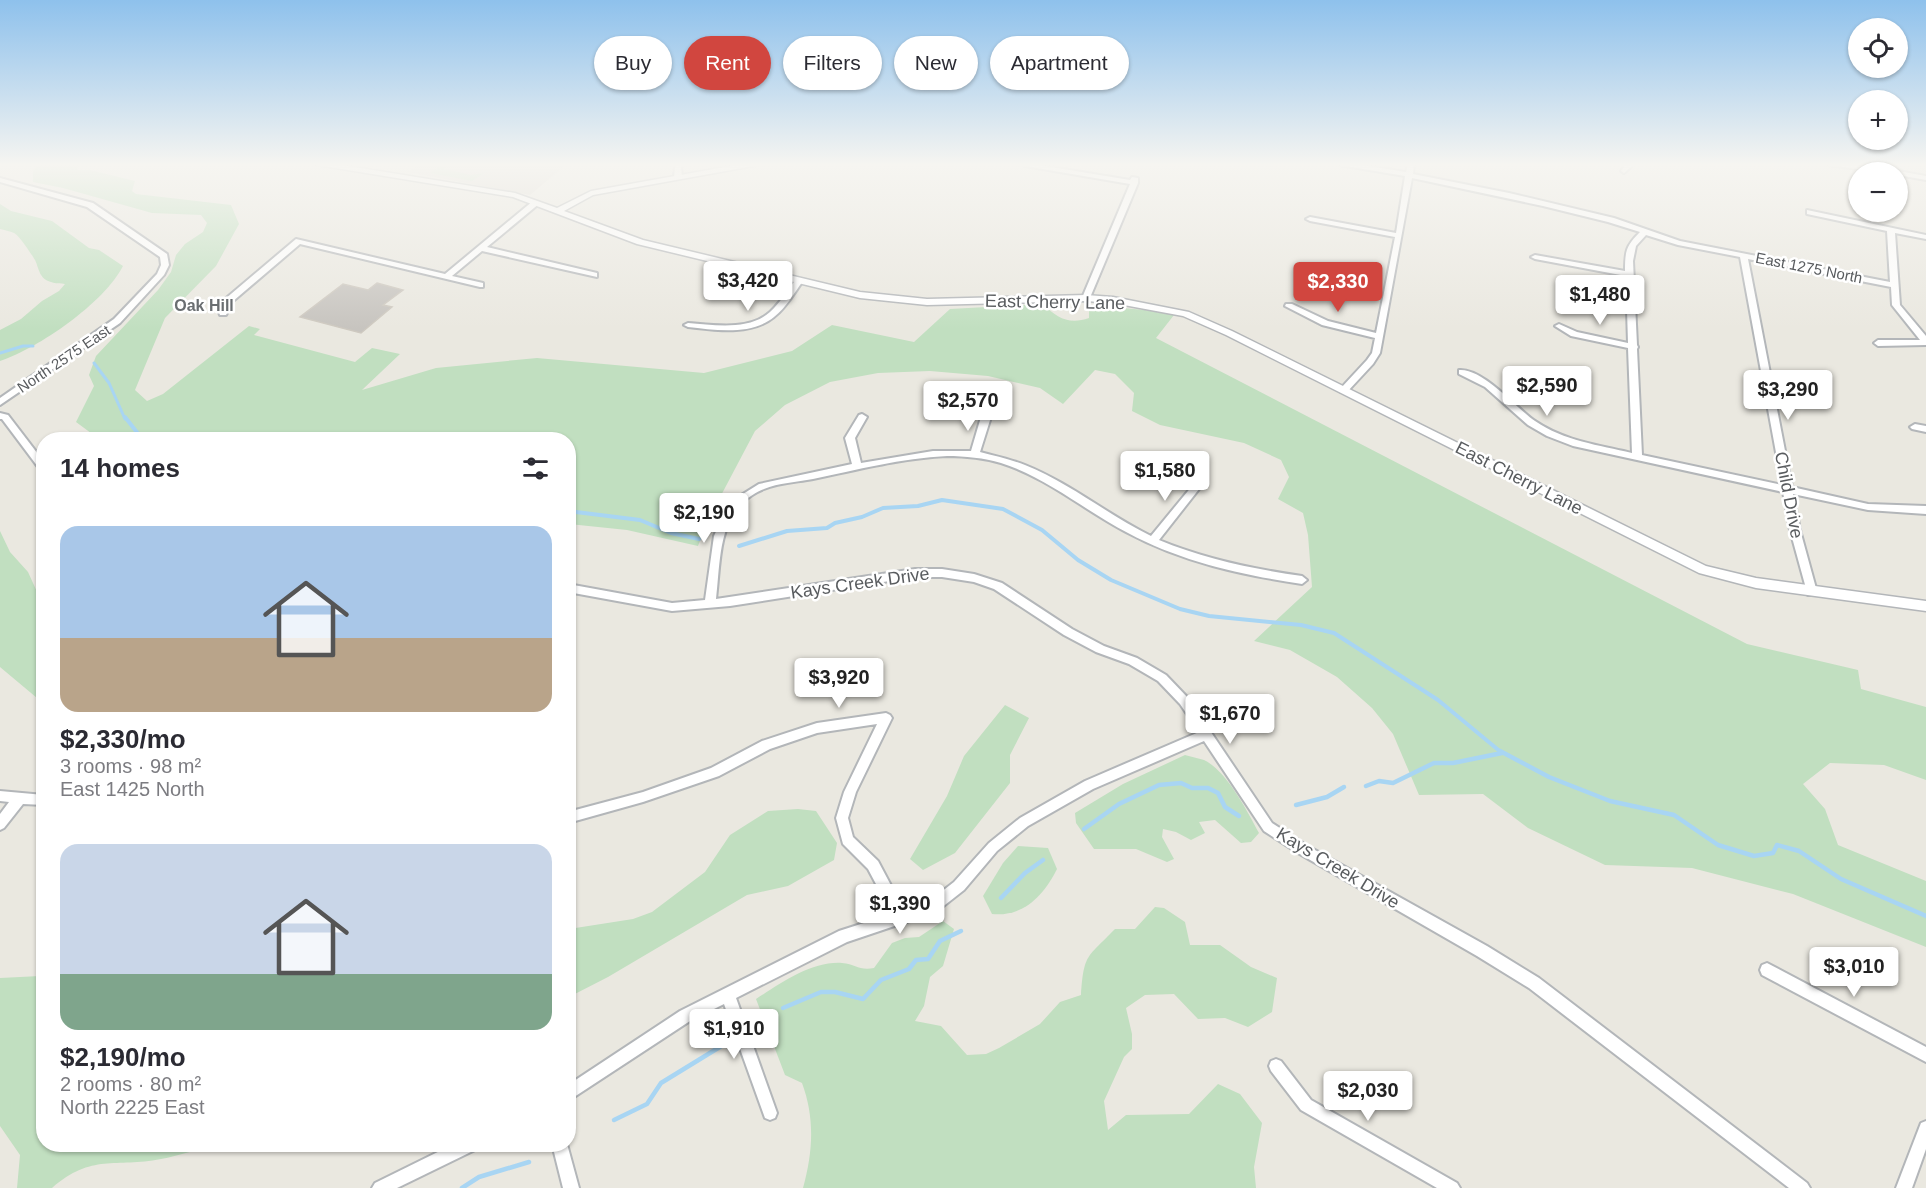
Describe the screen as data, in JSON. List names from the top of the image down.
{
  "streets": {
    "street": [
      "East 1275 North",
      "East Cherry Lane",
      "North 2575 East",
      "Child Drive",
      "Kays Creek Drive"
    ]
  },
  "crossings": [
    ["East 1275 North", "Child Drive"],
    ["East Cherry Lane", "Child Drive"]
  ],
  "districts": ["Oak Hill"],
  "page": {
    "map_buttons": ["+", "−"],
    "chip": [
      "Buy",
      "Rent",
      "Filters",
      "New",
      "Apartment"
    ],
    "price": [
      "$3,420",
      "$2,330",
      "$1,480",
      "$2,590",
      "$3,290",
      "$2,570",
      "$1,580",
      "$2,190",
      "$3,920",
      "$1,670",
      "$1,390",
      "$3,010",
      "$1,910",
      "$2,030"
    ],
    "heading": "14 homes",
    "list": [
      {
        "name": "$2,330/mo",
        "note": "3 rooms · 98 m² · East 1425 North"
      },
      {
        "name": "$2,190/mo",
        "note": "2 rooms · 80 m² · North 2225 East"
      }
    ]
  }
}
